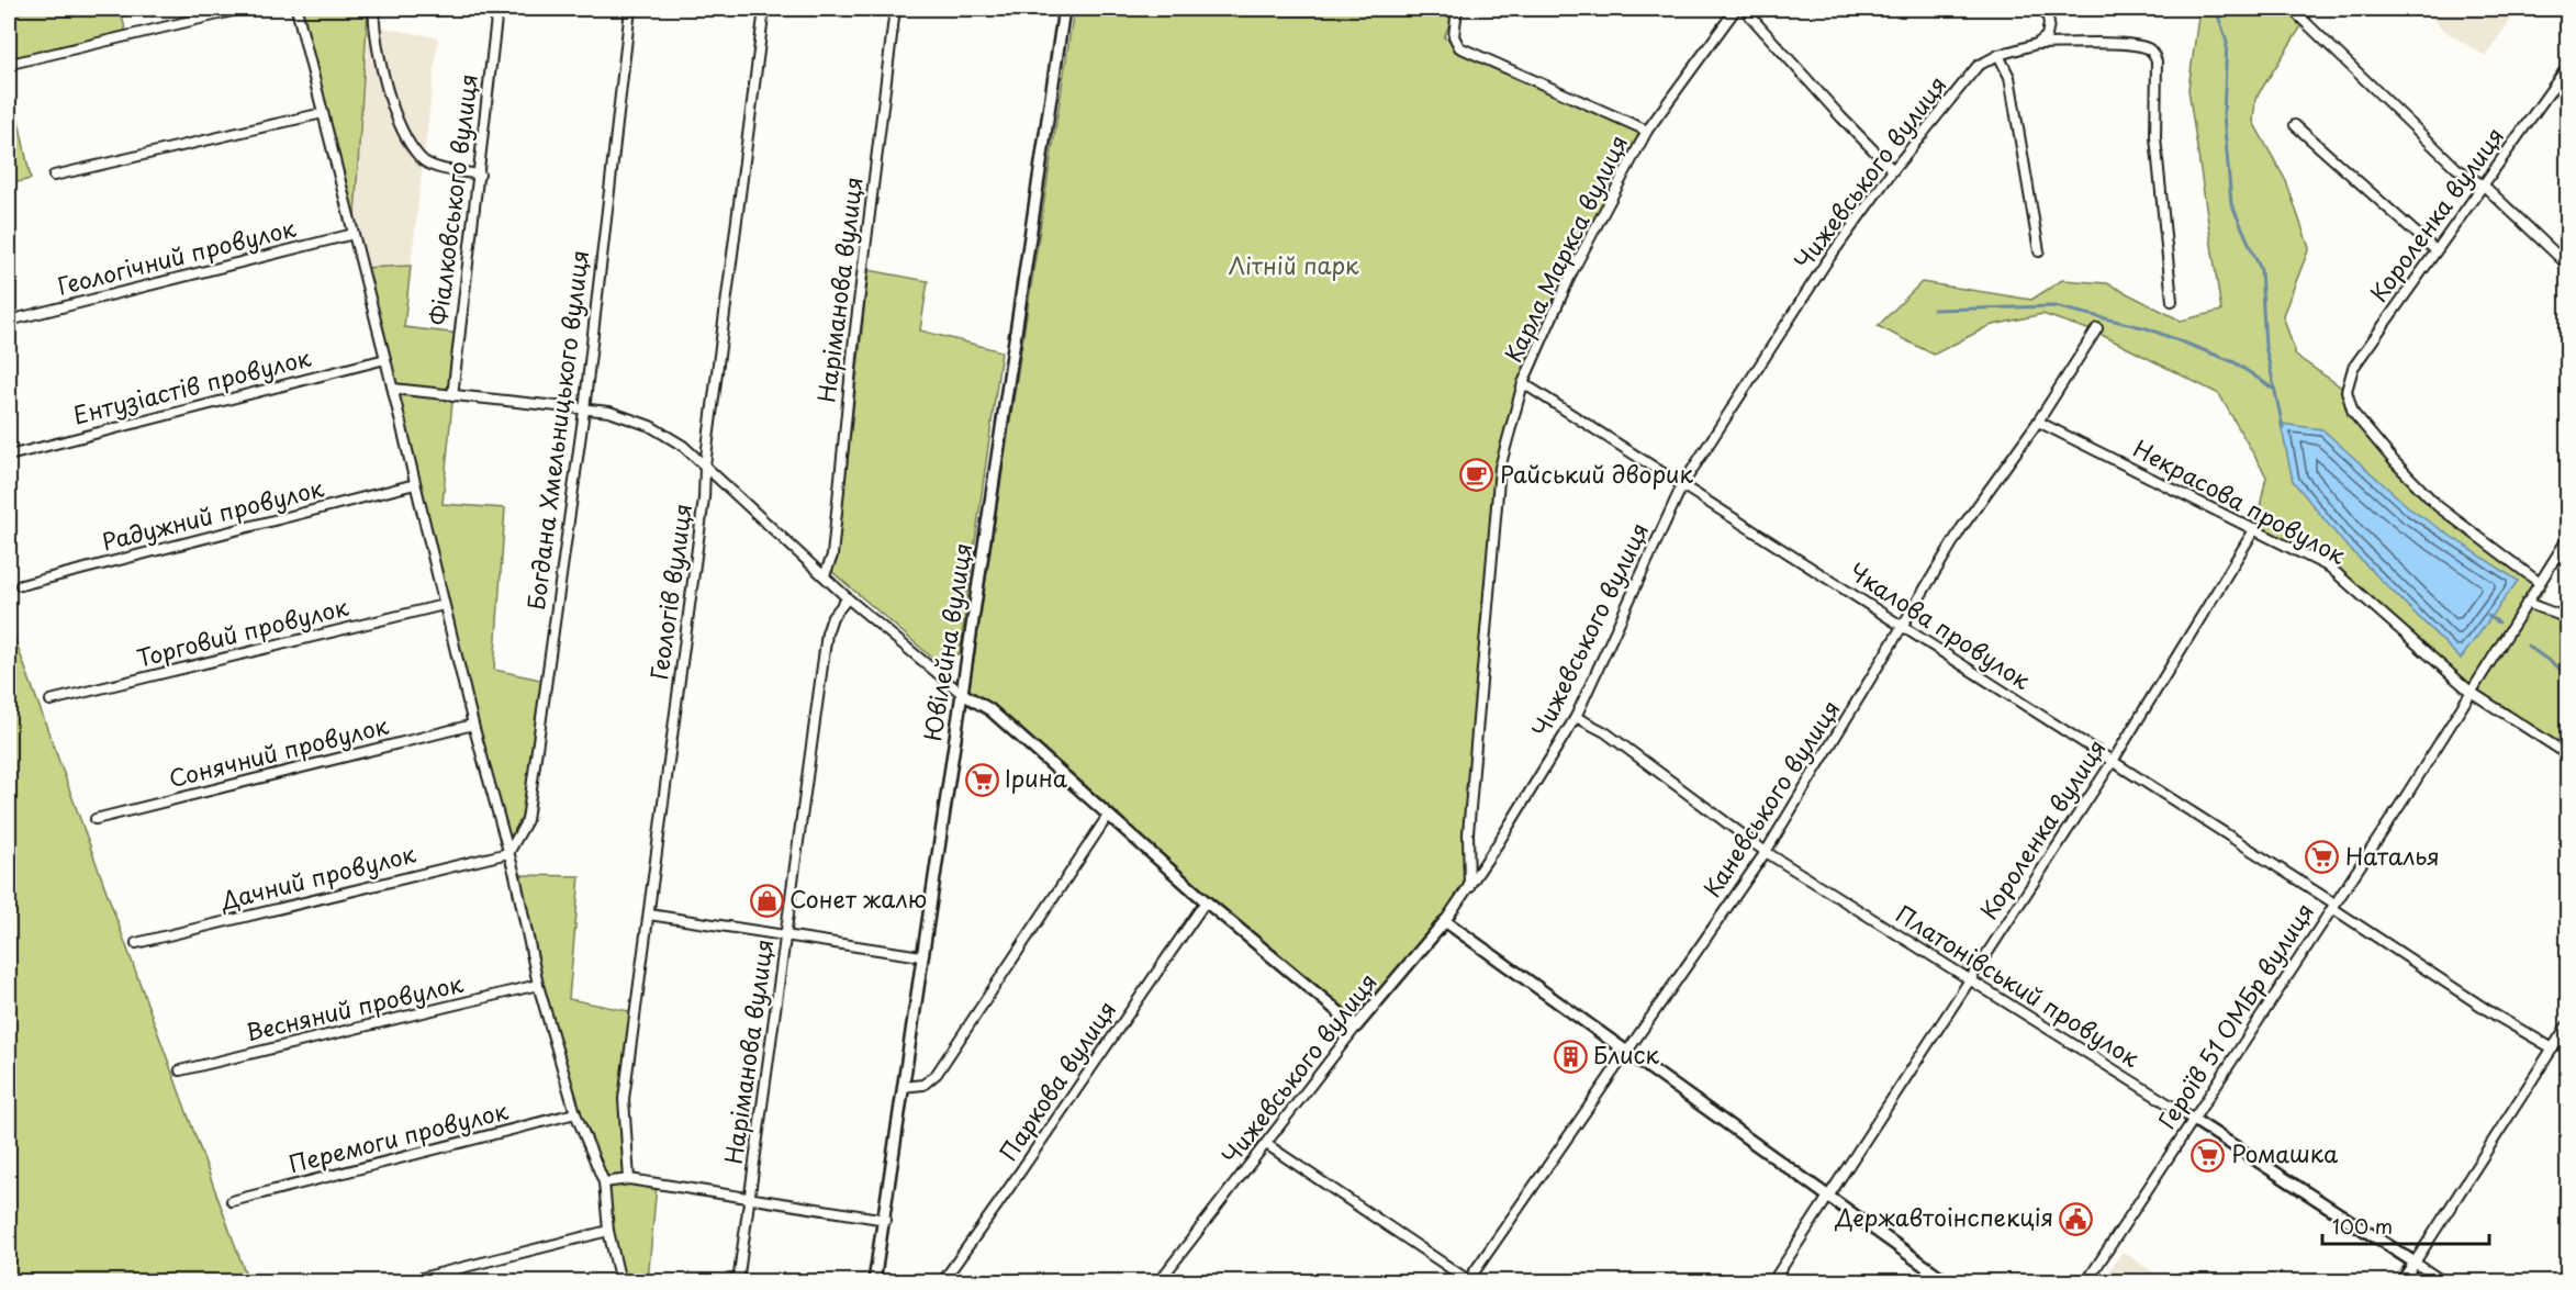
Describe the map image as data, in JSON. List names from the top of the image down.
{
  "streets": {
    "street": [
      "Чижевського вулиця",
      "Фіалковського вулиця",
      "Короленка вулиця",
      "Карла Маркса вулиця",
      "Геологічний провулок",
      "Наріманова вулиця",
      "Ентузіастів провулок",
      "Богдана Хмельницького вулиця",
      "Некрасова провулок",
      "Радужний провулок",
      "Геологів вулиця",
      "Чкалова провулок",
      "Торговий провулок",
      "Ювілейна вулиця",
      "Сонячний провулок",
      "Каневського вулиця",
      "Дачний провулок",
      "Платонівський провулок",
      "Весняний провулок",
      "Героїв 51 ОМБр вулиця",
      "Паркова вулиця",
      "Перемоги провулок"
    ]
  },
  "crossings": [
    ["Чижевського вулиця", "Карла Маркса вулиця"],
    ["Чижевського вулиця", "Чкалова провулок"],
    ["Чижевського вулиця", "Платонівський провулок"],
    ["Короленка вулиця", "Некрасова провулок"],
    ["Короленка вулиця", "Чкалова провулок"],
    ["Короленка вулиця", "Платонівський провулок"],
    ["Короленка вулиця", "Героїв 51 ОМБр вулиця"],
    ["Карла Маркса вулиця", "Чкалова провулок"],
    ["Богдана Хмельницького вулиця", "Дачний провулок"],
    ["Некрасова провулок", "Каневського вулиця"],
    ["Некрасова провулок", "Героїв 51 ОМБр вулиця"],
    ["Чкалова провулок", "Каневського вулиця"],
    ["Чкалова провулок", "Героїв 51 ОМБр вулиця"],
    ["Каневського вулиця", "Платонівський провулок"],
    ["Платонівський провулок", "Героїв 51 ОМБр вулиця"]
  ],
  "parks": ["Літній парк"],
  "places": {
    "cafe": ["Райський дворик"],
    "supermarket": ["Ірина", "Наталья", "Ромашка"],
    "shop": ["Сонет жалю"],
    "building": ["Блиск"],
    "public building": ["Державтоінспекція"]
  },
  "scale_bar": "100 m"
}
